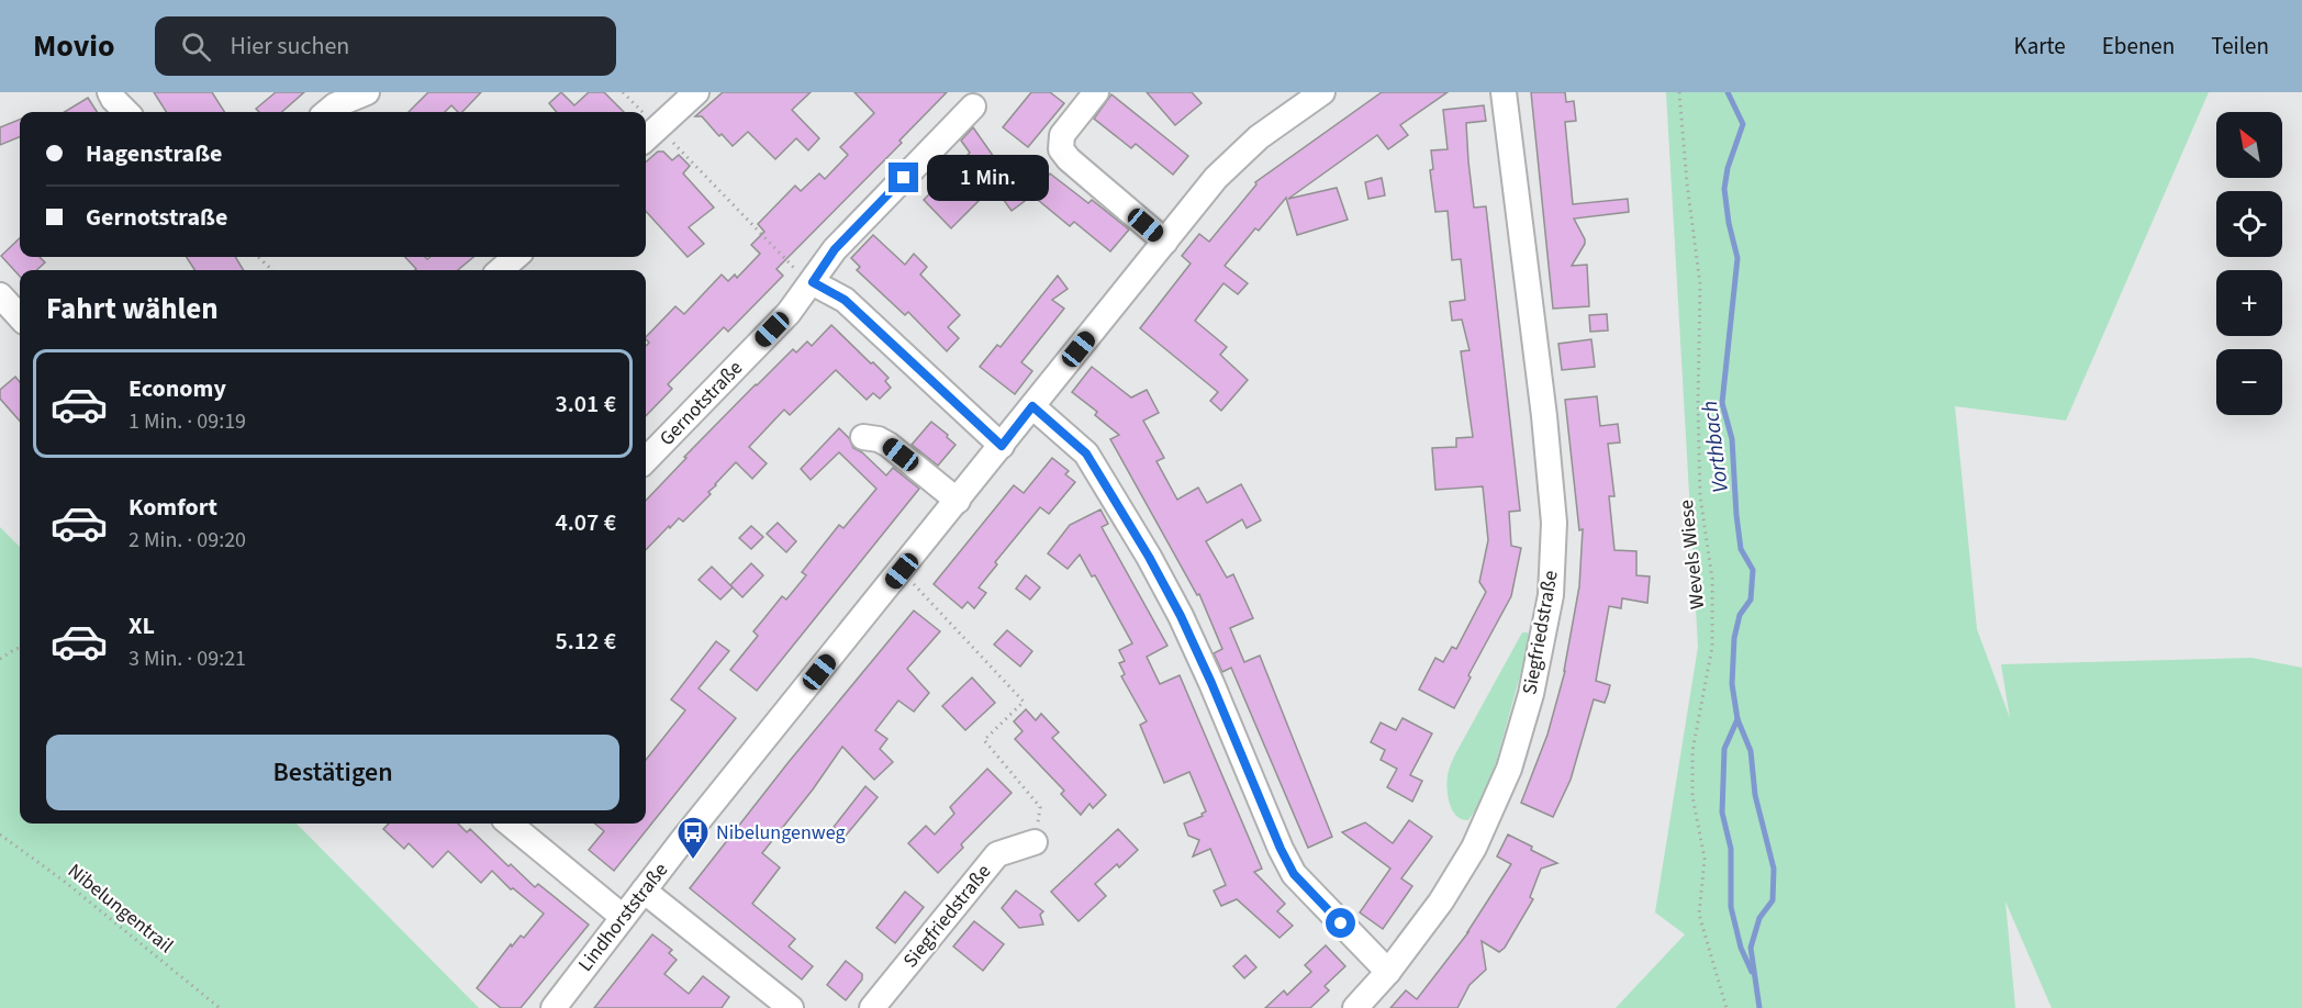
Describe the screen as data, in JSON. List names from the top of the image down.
{
  "streets": {
    "street": ["Gernotstraße", "Siegfriedstraße", "Lindhorststraße"],
    "path": ["Wevels Wiese", "Nibelungentrail"]
  },
  "water": ["Vorthbach"],
  "places": {
    "bus stop": ["Nibelungenweg"]
  },
  "north": "top left",
  "page": {
    "header": "Movio",
    "search": "Hier suchen",
    "nav": ["Karte", "Ebenen", "Teilen"],
    "map_buttons": ["+", "−"],
    "banner": ["Hagenstraße", "Gernotstraße"],
    "bubble": "1 Min.",
    "heading": "Fahrt wählen",
    "list": [
      {
        "name": "Economy",
        "note": "1 Min. · 09:19",
        "value": "3.01 €"
      },
      {
        "name": "Komfort",
        "note": "2 Min. · 09:20",
        "value": "4.07 €"
      },
      {
        "name": "XL",
        "note": "3 Min. · 09:21",
        "value": "5.12 €"
      }
    ],
    "buttons": "Bestätigen"
  }
}
